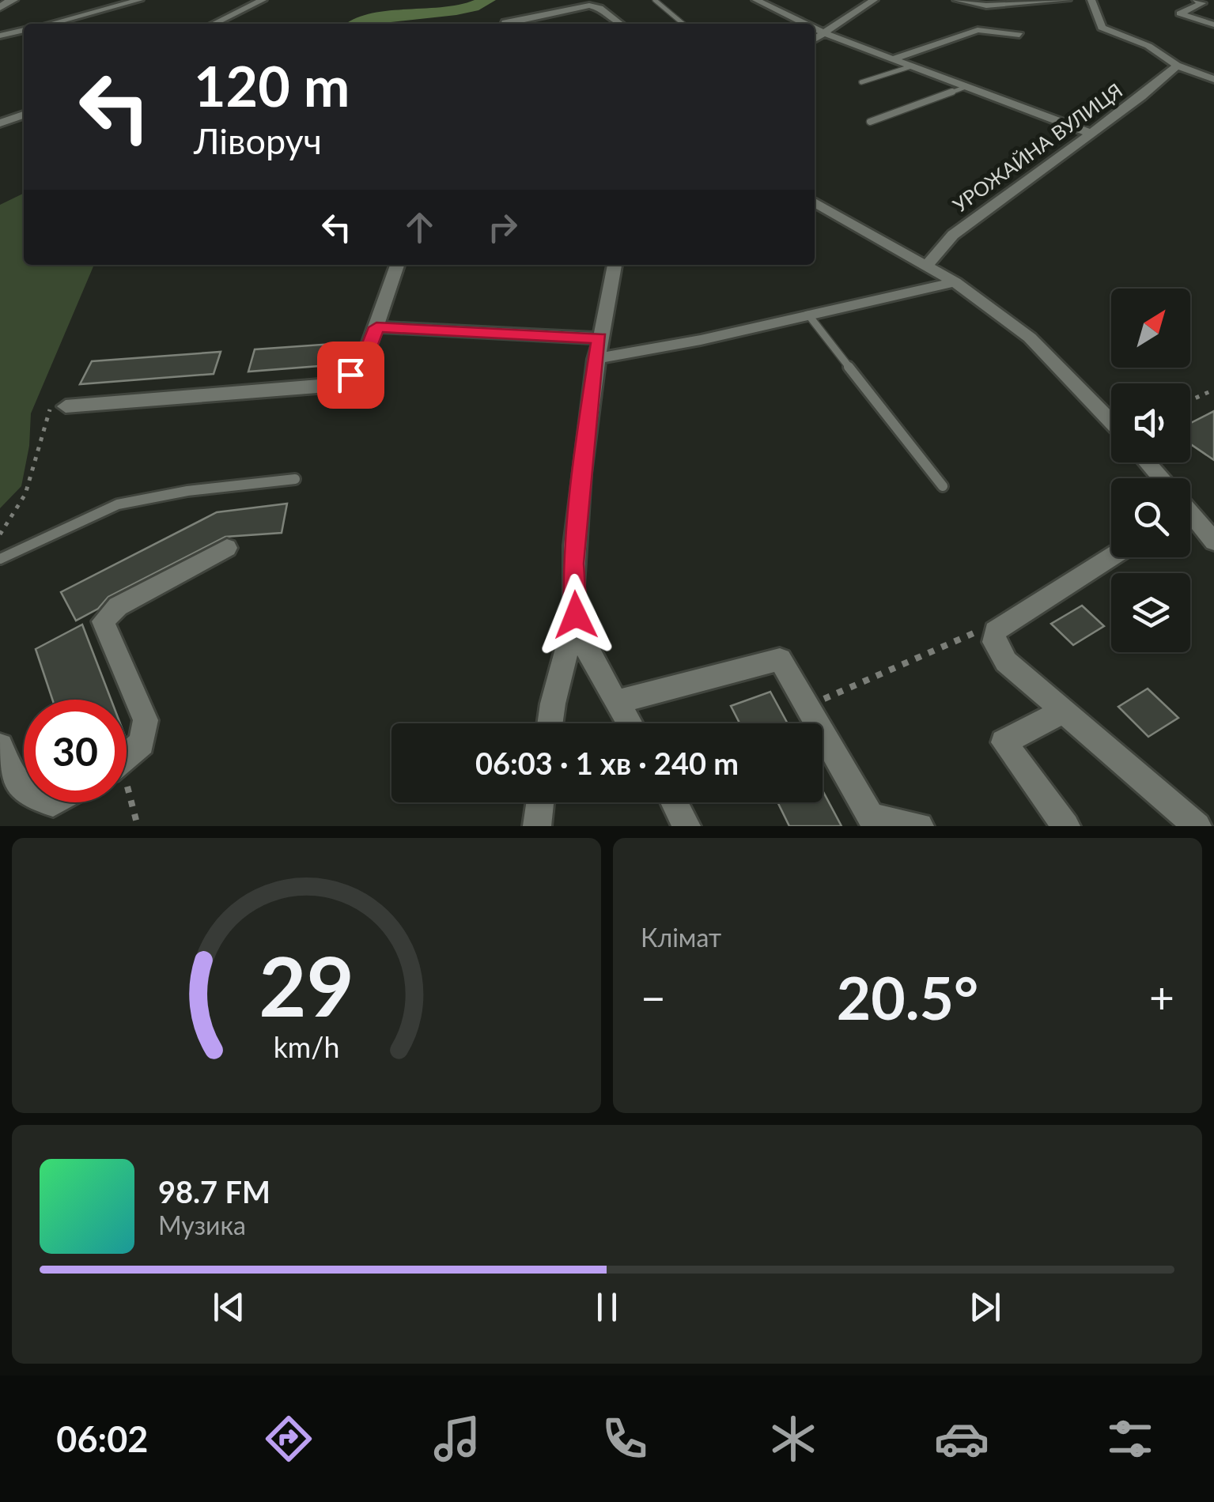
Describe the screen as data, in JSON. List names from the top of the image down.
{
  "streets": {
    "street": ["УРОЖАЙНА ВУЛИЦЯ"]
  },
  "north": "top right",
  "page": {
    "turn": ["120 m", "Ліворуч"],
    "limit": "30",
    "trip": "06:03 · 1 хв · 240 m",
    "tile": "Клімат",
    "heat": ["−", "20.5°", "+"],
    "song": ["98.7 FM", "Музика"],
    "tabs": "06:02",
    "gauge": ["29", "km/h"]
  }
}
